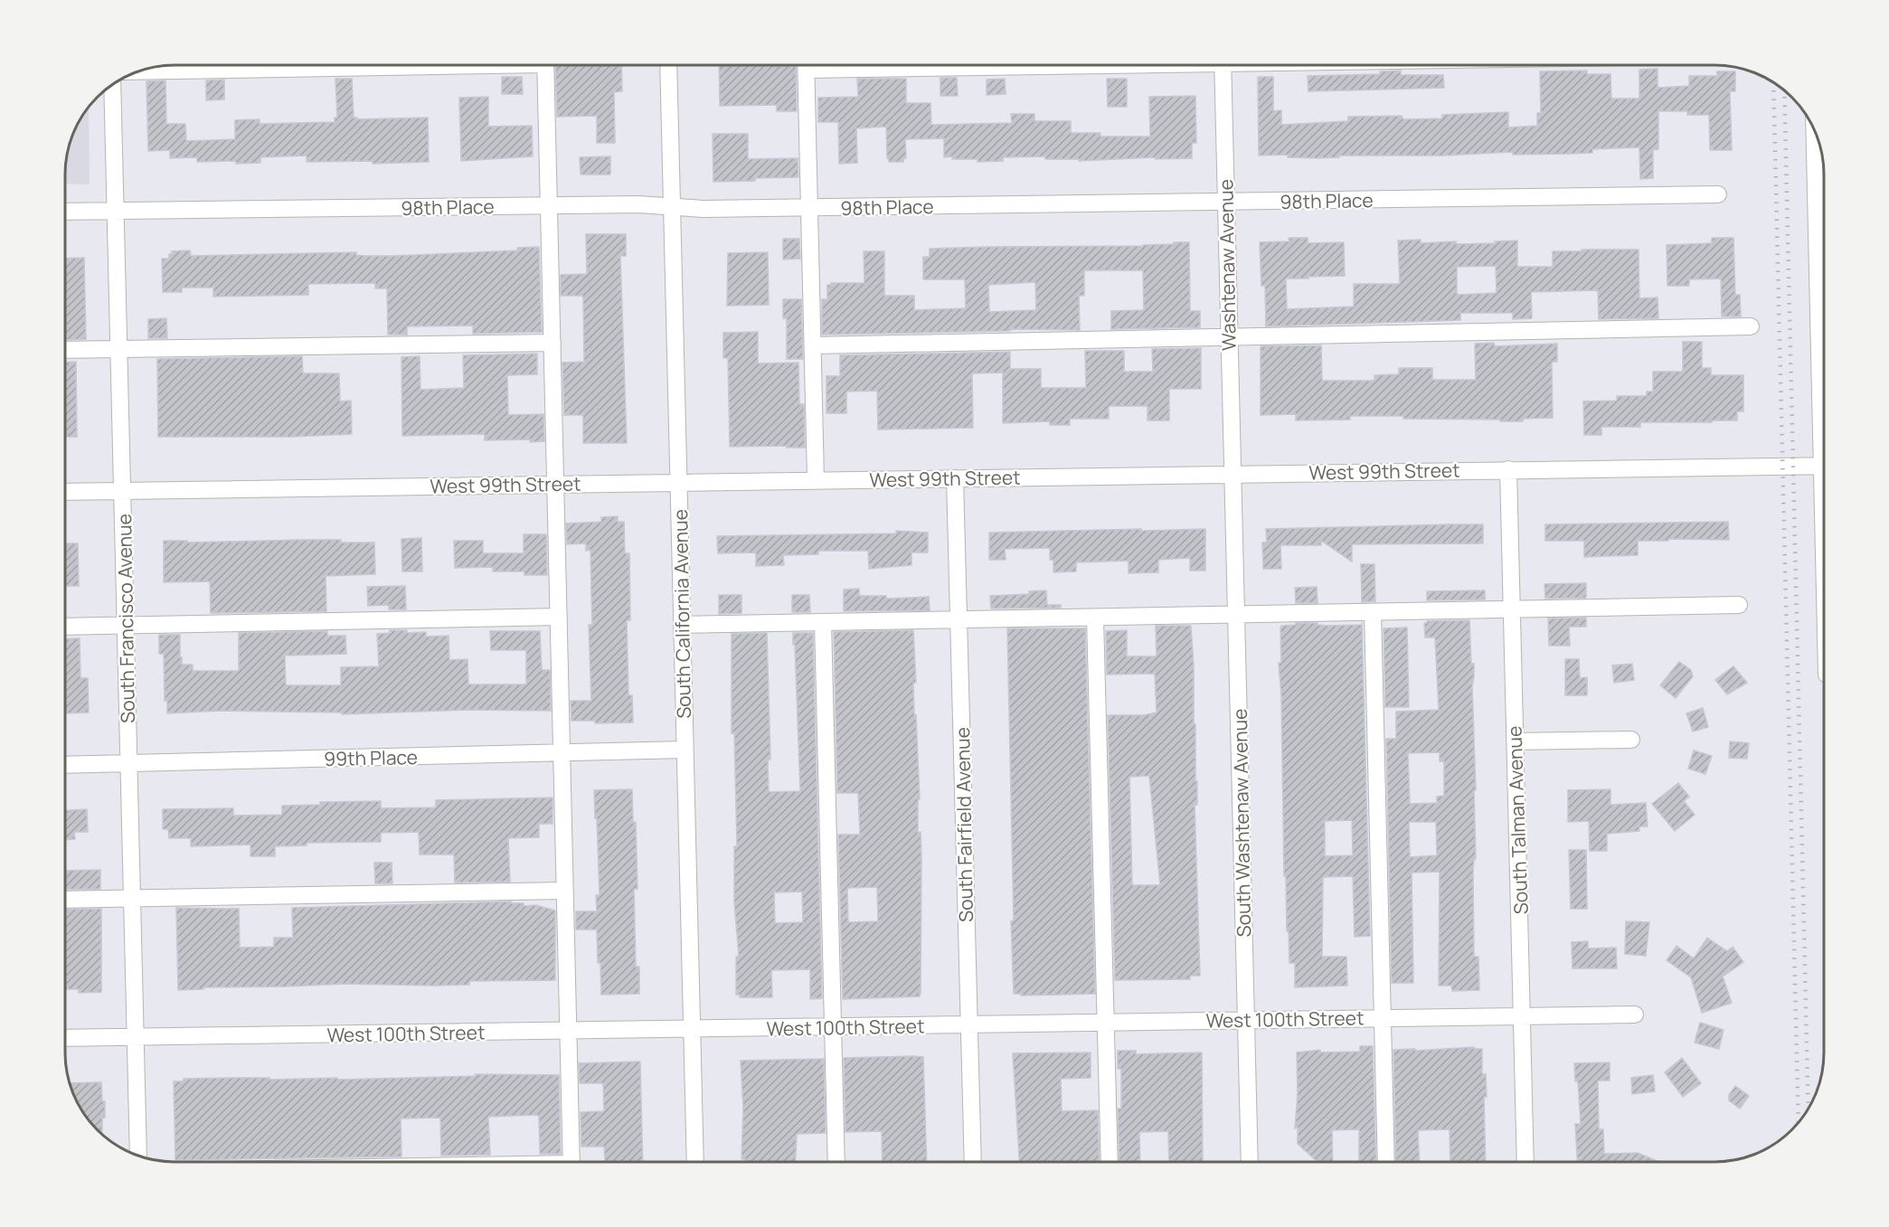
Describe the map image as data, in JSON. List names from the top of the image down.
{
  "streets": {
    "street": [
      "98th Place",
      "Washtenaw Avenue",
      "West 99th Street",
      "South California Avenue",
      "South Francisco Avenue",
      "99th Place",
      "South Talman Avenue",
      "South Washtenaw Avenue",
      "South Fairfield Avenue",
      "West 100th Street"
    ]
  },
  "crossings": [
    ["98th Place", "Washtenaw Avenue"],
    ["98th Place", "South California Avenue"],
    ["98th Place", "South Francisco Avenue"],
    ["Washtenaw Avenue", "West 99th Street"],
    ["Washtenaw Avenue", "South Washtenaw Avenue"],
    ["West 99th Street", "South California Avenue"],
    ["West 99th Street", "South Francisco Avenue"],
    ["West 99th Street", "South Talman Avenue"],
    ["West 99th Street", "South Washtenaw Avenue"],
    ["West 99th Street", "South Fairfield Avenue"],
    ["South California Avenue", "99th Place"],
    ["South California Avenue", "West 100th Street"],
    ["South Francisco Avenue", "99th Place"],
    ["South Francisco Avenue", "West 100th Street"],
    ["South Talman Avenue", "West 100th Street"],
    ["South Washtenaw Avenue", "West 100th Street"],
    ["South Fairfield Avenue", "West 100th Street"]
  ]
}
